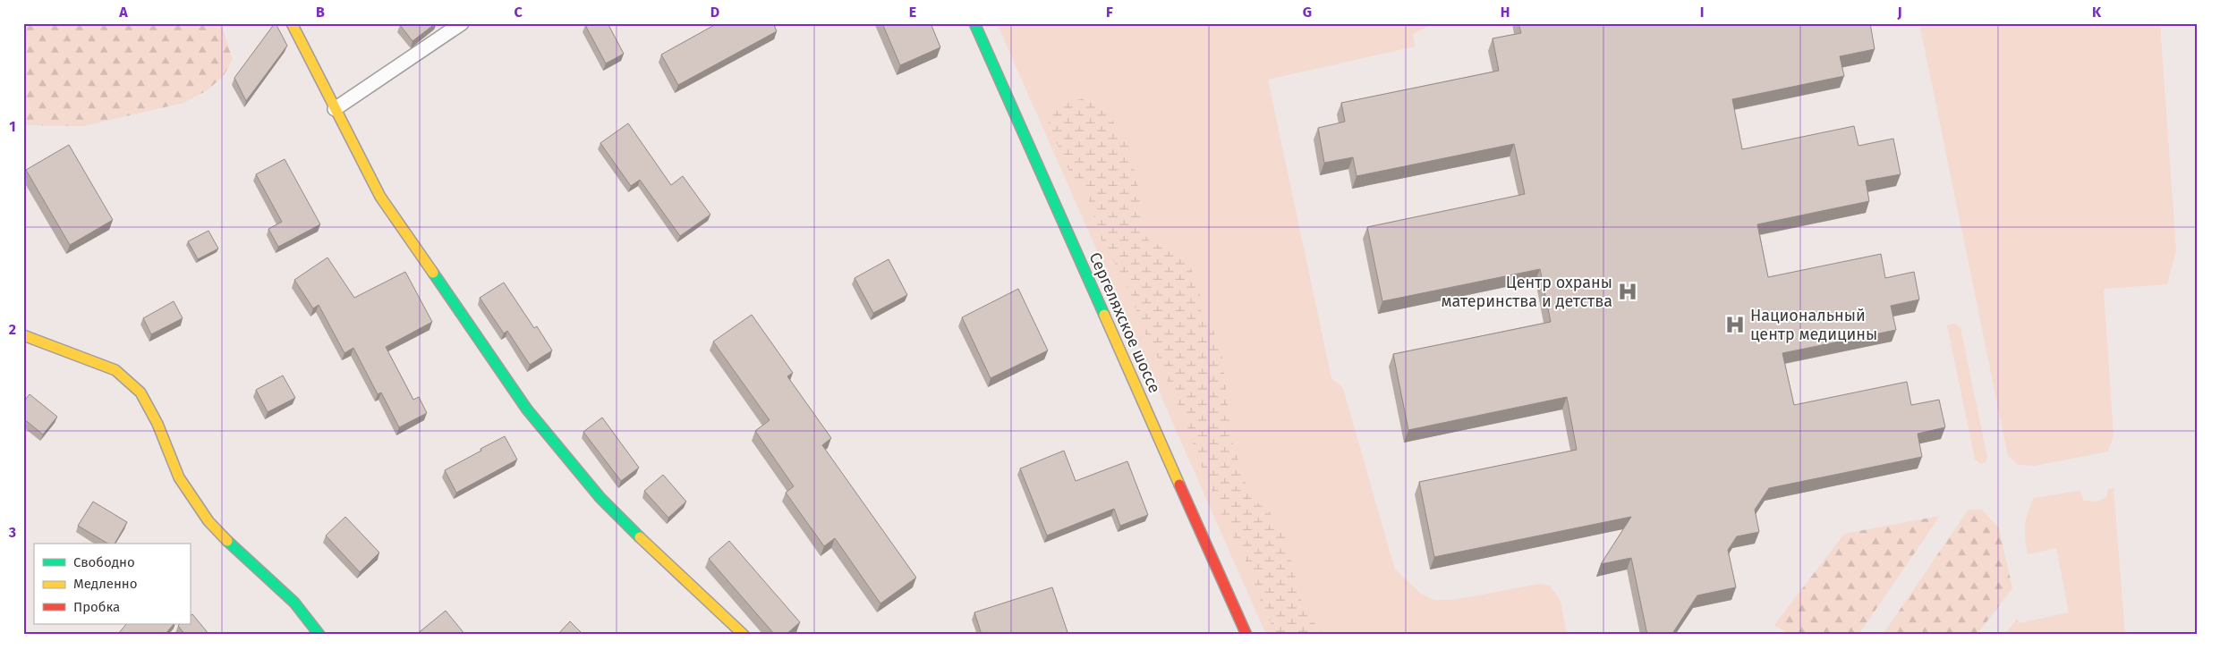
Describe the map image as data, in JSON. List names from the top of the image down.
{
  "streets": {
    "street": ["Сергеляхское шоссе"]
  },
  "places": {
    "hospital": ["Центр охраны материнства и детства", "Национальный центр медицины"]
  },
  "legend": ["Свободно", "Медленно", "Пробка"],
  "grid": {
    "columns": [
      "A",
      "B",
      "C",
      "D",
      "E",
      "F",
      "G",
      "H",
      "I",
      "J",
      "K"
    ],
    "rows": ["1", "2", "3"]
  }
}
